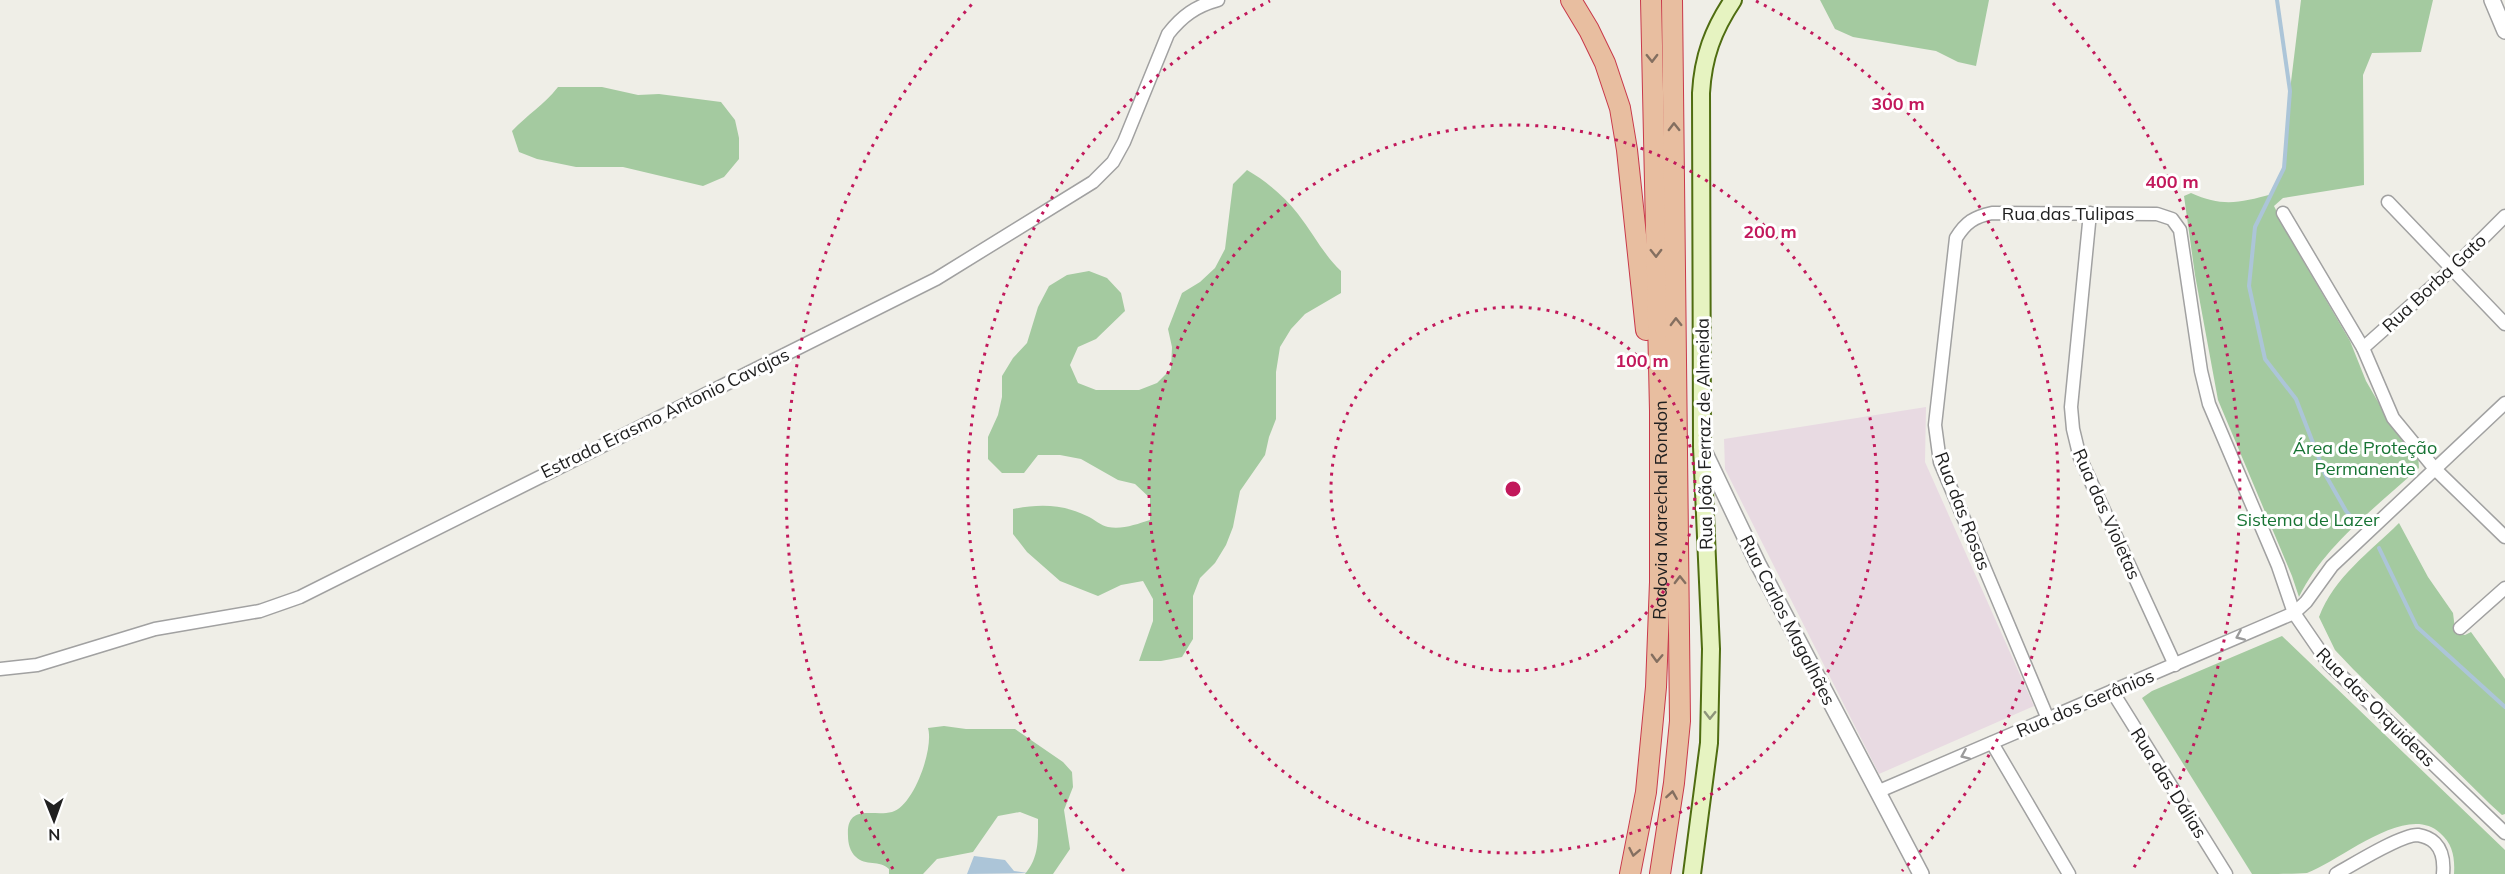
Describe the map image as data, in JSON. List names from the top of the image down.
{
  "streets": {
    "highway": ["Rodovia Marechal Rondon"],
    "main road": ["Rua João Ferraz de Almeida"],
    "street": [
      "Rua das Tulipas",
      "Rua Borba Gato",
      "Estrada Erasmo Antonio Cavajas",
      "Rua das Rosas",
      "Rua das Violetas",
      "Rua Carlos Magalhães",
      "Rua dos Gerânios",
      "Rua das Orquideas",
      "Rua das Dálias"
    ]
  },
  "crossings": [
    ["Rua das Tulipas", "Rua das Rosas"],
    ["Rua das Tulipas", "Rua das Violetas"],
    ["Rua das Tulipas", "Rua das Orquideas"],
    ["Rua João Ferraz de Almeida", "Rua Carlos Magalhães"],
    ["Rua das Rosas", "Rua dos Gerânios"],
    ["Rua das Violetas", "Rua dos Gerânios"],
    ["Rua Carlos Magalhães", "Rua dos Gerânios"],
    ["Rua dos Gerânios", "Rua das Orquideas"],
    ["Rua dos Gerânios", "Rua das Dálias"]
  ],
  "one_way": ["Rua João Ferraz de Almeida", "Rua dos Gerânios"],
  "parks": ["Área de Proteção Permanente", "Sistema de Lazer"],
  "north": "bottom",
  "rings": [
    "300 m",
    "400 m",
    "200 m",
    "100 m"
  ]
}
